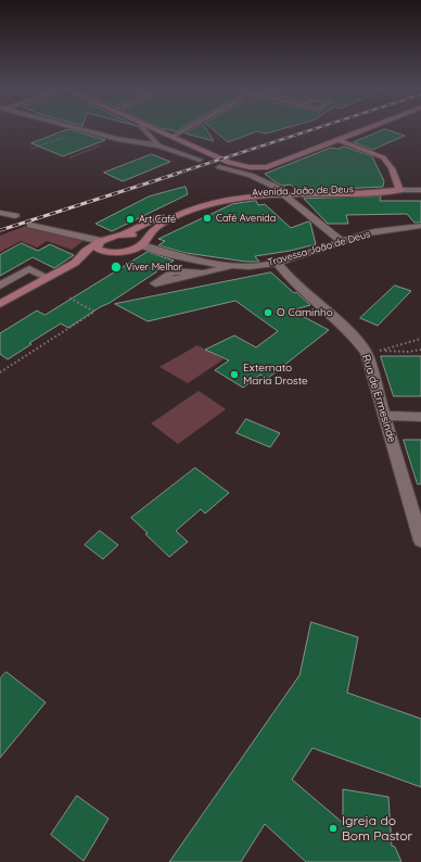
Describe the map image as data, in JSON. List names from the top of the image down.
{
  "streets": {
    "main road": ["Avenida João de Deus"],
    "street": ["Travessa João de Deus", "Rua de Ermesinde"]
  },
  "crossings": [
    ["Avenida João de Deus", "Travessa João de Deus"],
    ["Travessa João de Deus", "Rua de Ermesinde"]
  ],
  "places": [
    "Café Avenida",
    "Art Café",
    "Viver Melhor",
    "O Caminho",
    "Externato Maria Droste",
    "Igreja do Bom Pastor"
  ]
}
